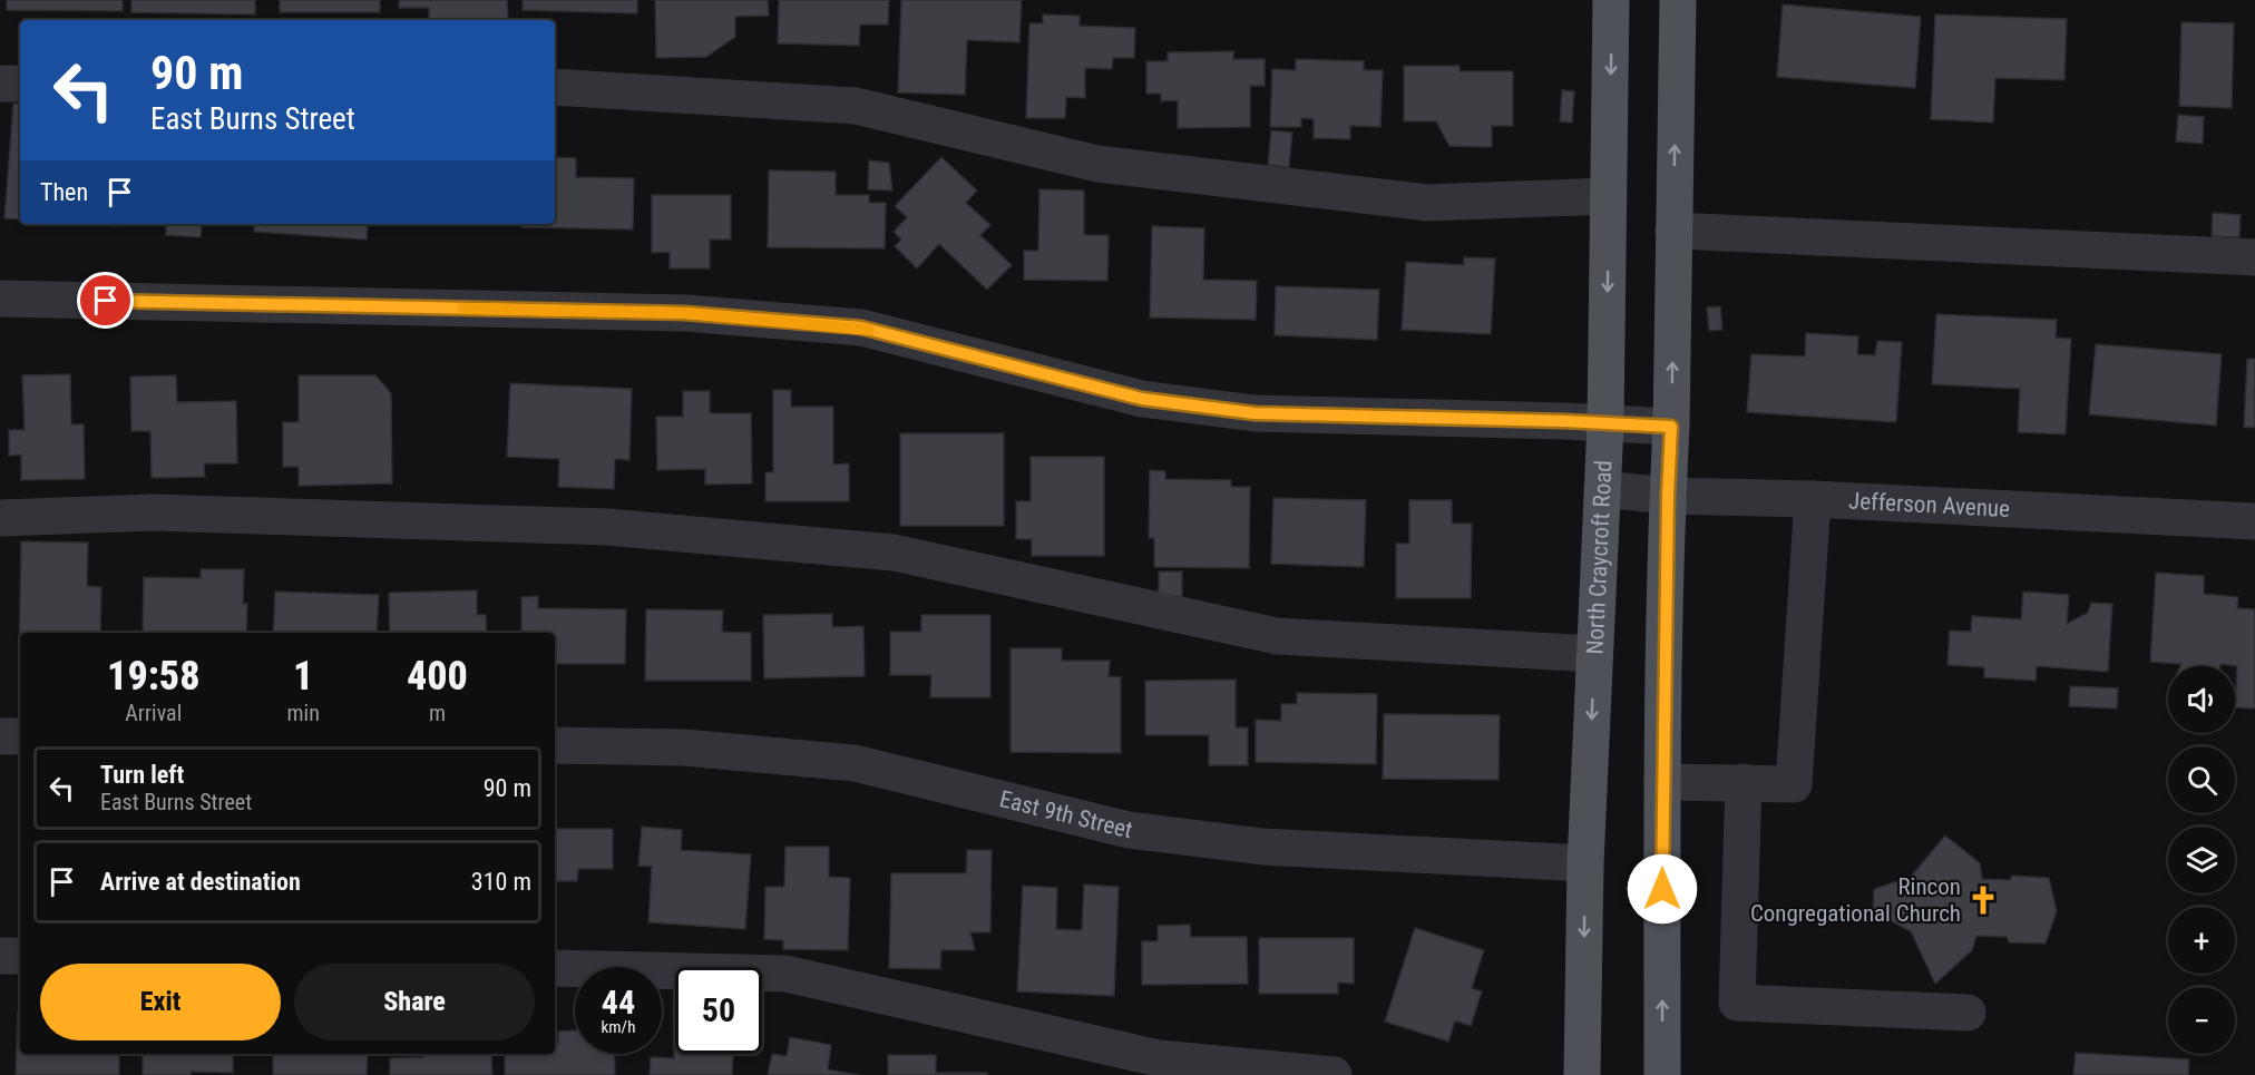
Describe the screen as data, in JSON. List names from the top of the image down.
{
  "streets": {
    "main road": ["North Craycroft Road"],
    "street": ["Jefferson Avenue", "East 9th Street"]
  },
  "crossings": [
    ["Jefferson Avenue", "North Craycroft Road"],
    ["North Craycroft Road", "East 9th Street"]
  ],
  "places": {
    "church": ["Rincon Congregational Church"]
  },
  "page": {
    "turn": ["90 m", "East Burns Street"],
    "then": "Then",
    "eta": [
      "19:58",
      "Arrival",
      "1",
      "min",
      "400",
      "m"
    ],
    "map_buttons": ["+", "−"],
    "list": [
      {
        "name": "Turn left",
        "note": "East Burns Street",
        "value": "90 m"
      },
      {
        "name": "Arrive at destination",
        "value": "310 m"
      }
    ],
    "buttons": ["Exit", "Share"],
    "speed": "44 km/h",
    "limit": "50"
  }
}
